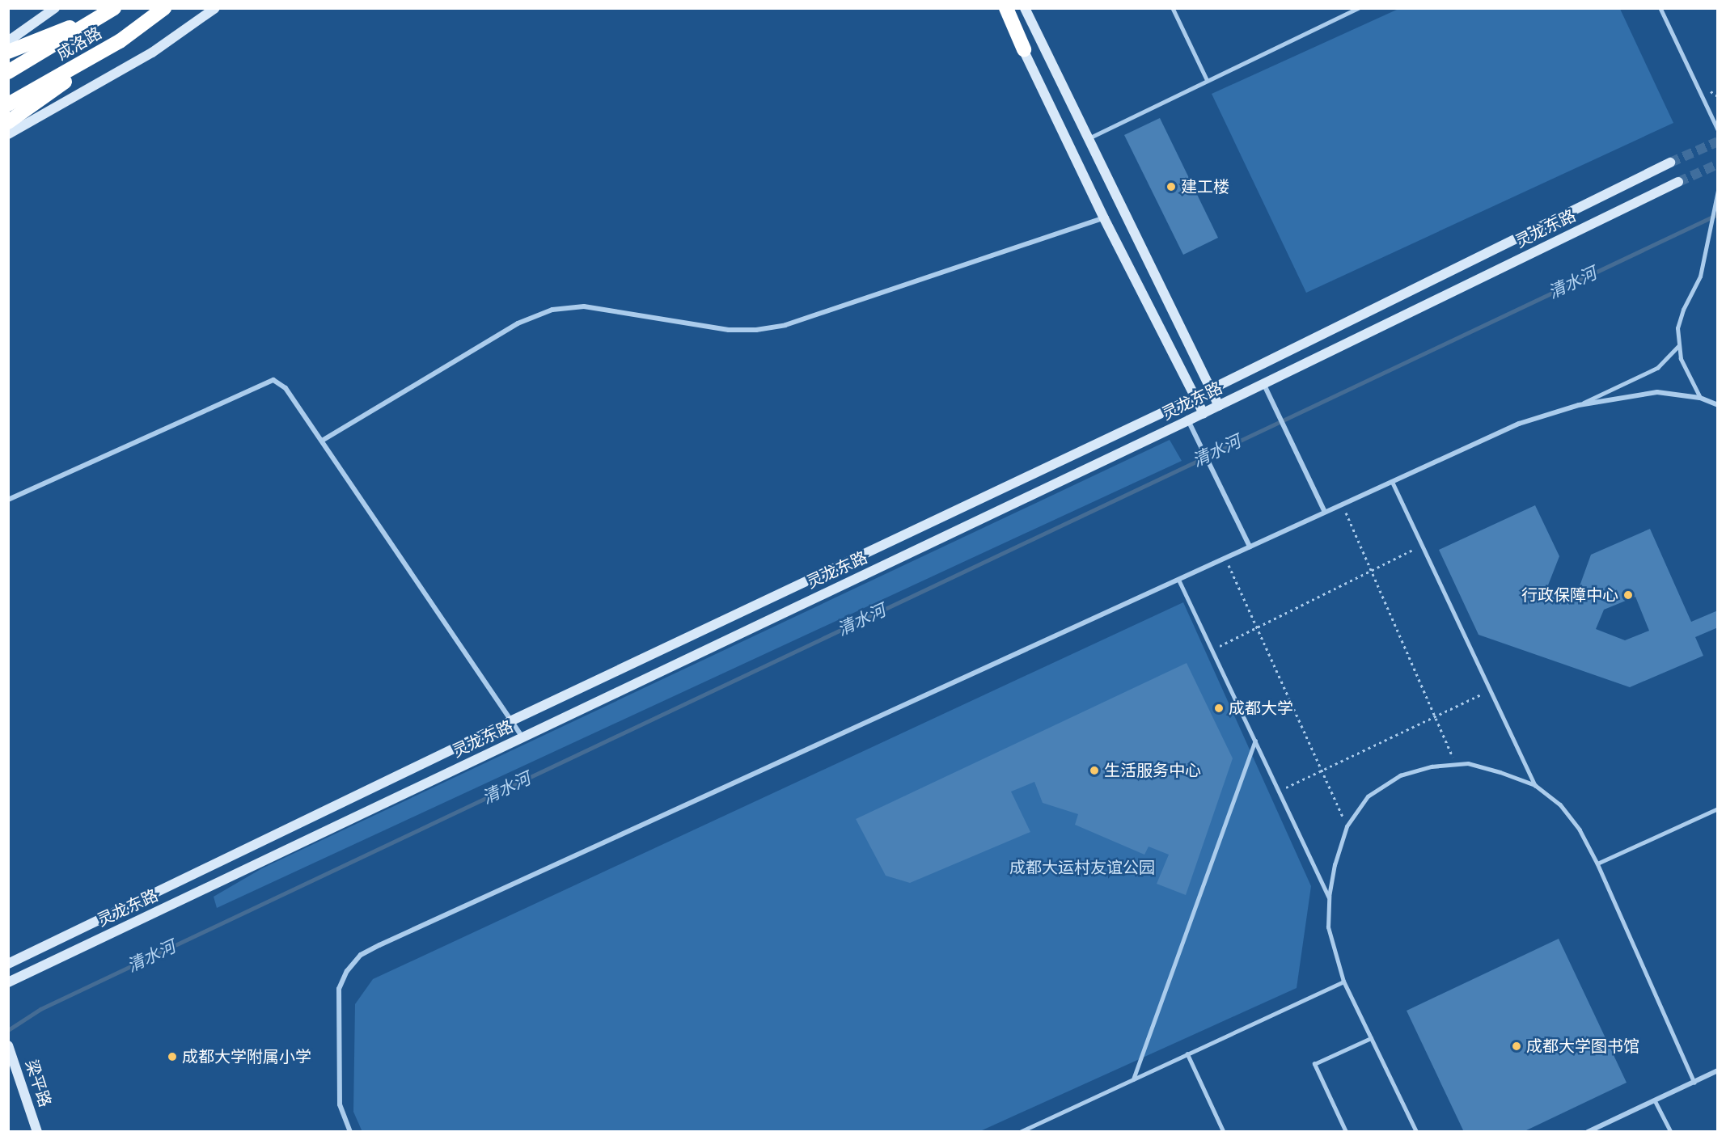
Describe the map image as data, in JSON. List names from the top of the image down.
{
  "streets": {
    "highway": ["成洛路"],
    "main road": ["灵龙东路", "梁平路"]
  },
  "water": ["清水河"],
  "parks": ["成都大运村友谊公园"],
  "places": [
    "建工楼",
    "行政保障中心",
    "成都大学",
    "生活服务中心",
    "成都大学图书馆",
    "成都大学附属小学"
  ]
}
